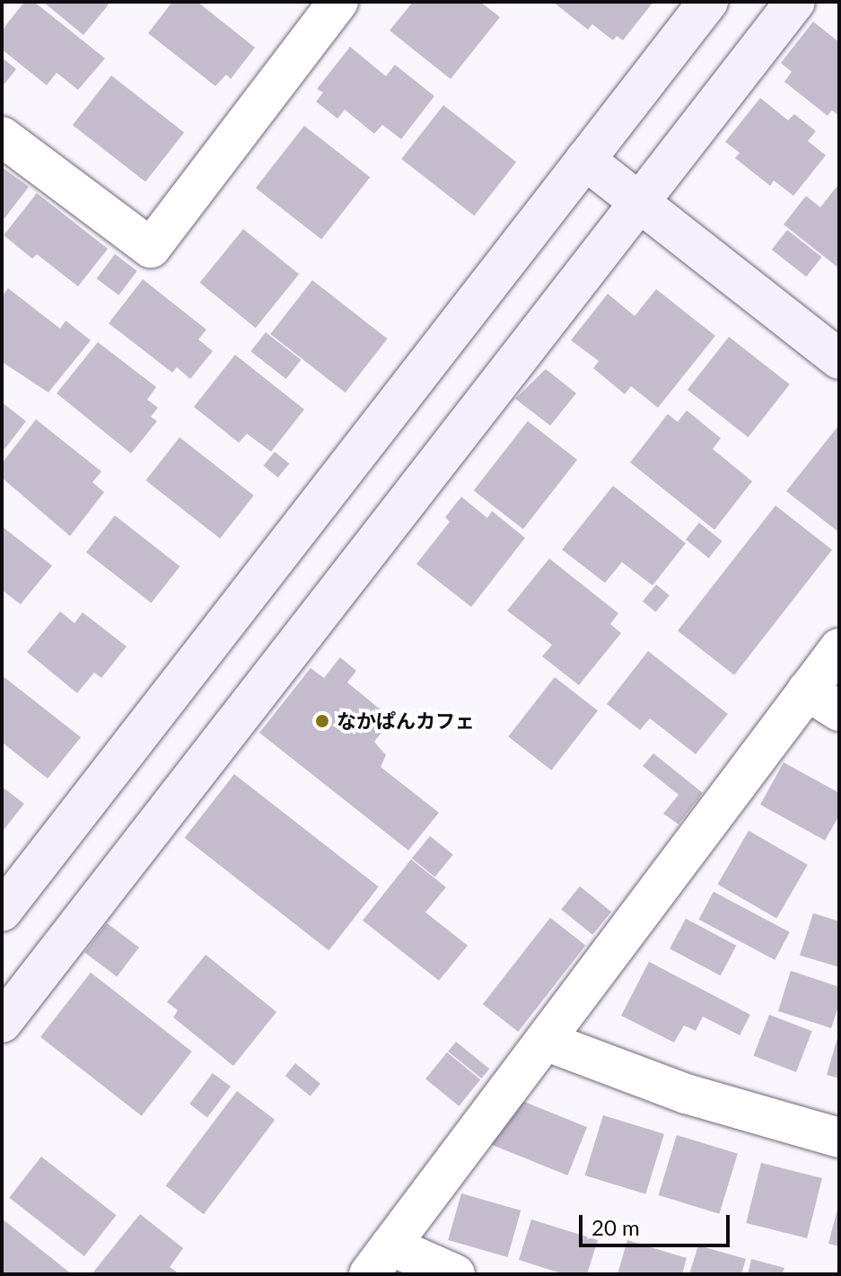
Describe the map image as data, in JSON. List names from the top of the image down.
{
  "places": ["なかぱんカフェ"],
  "scale_bar": "20 m"
}
